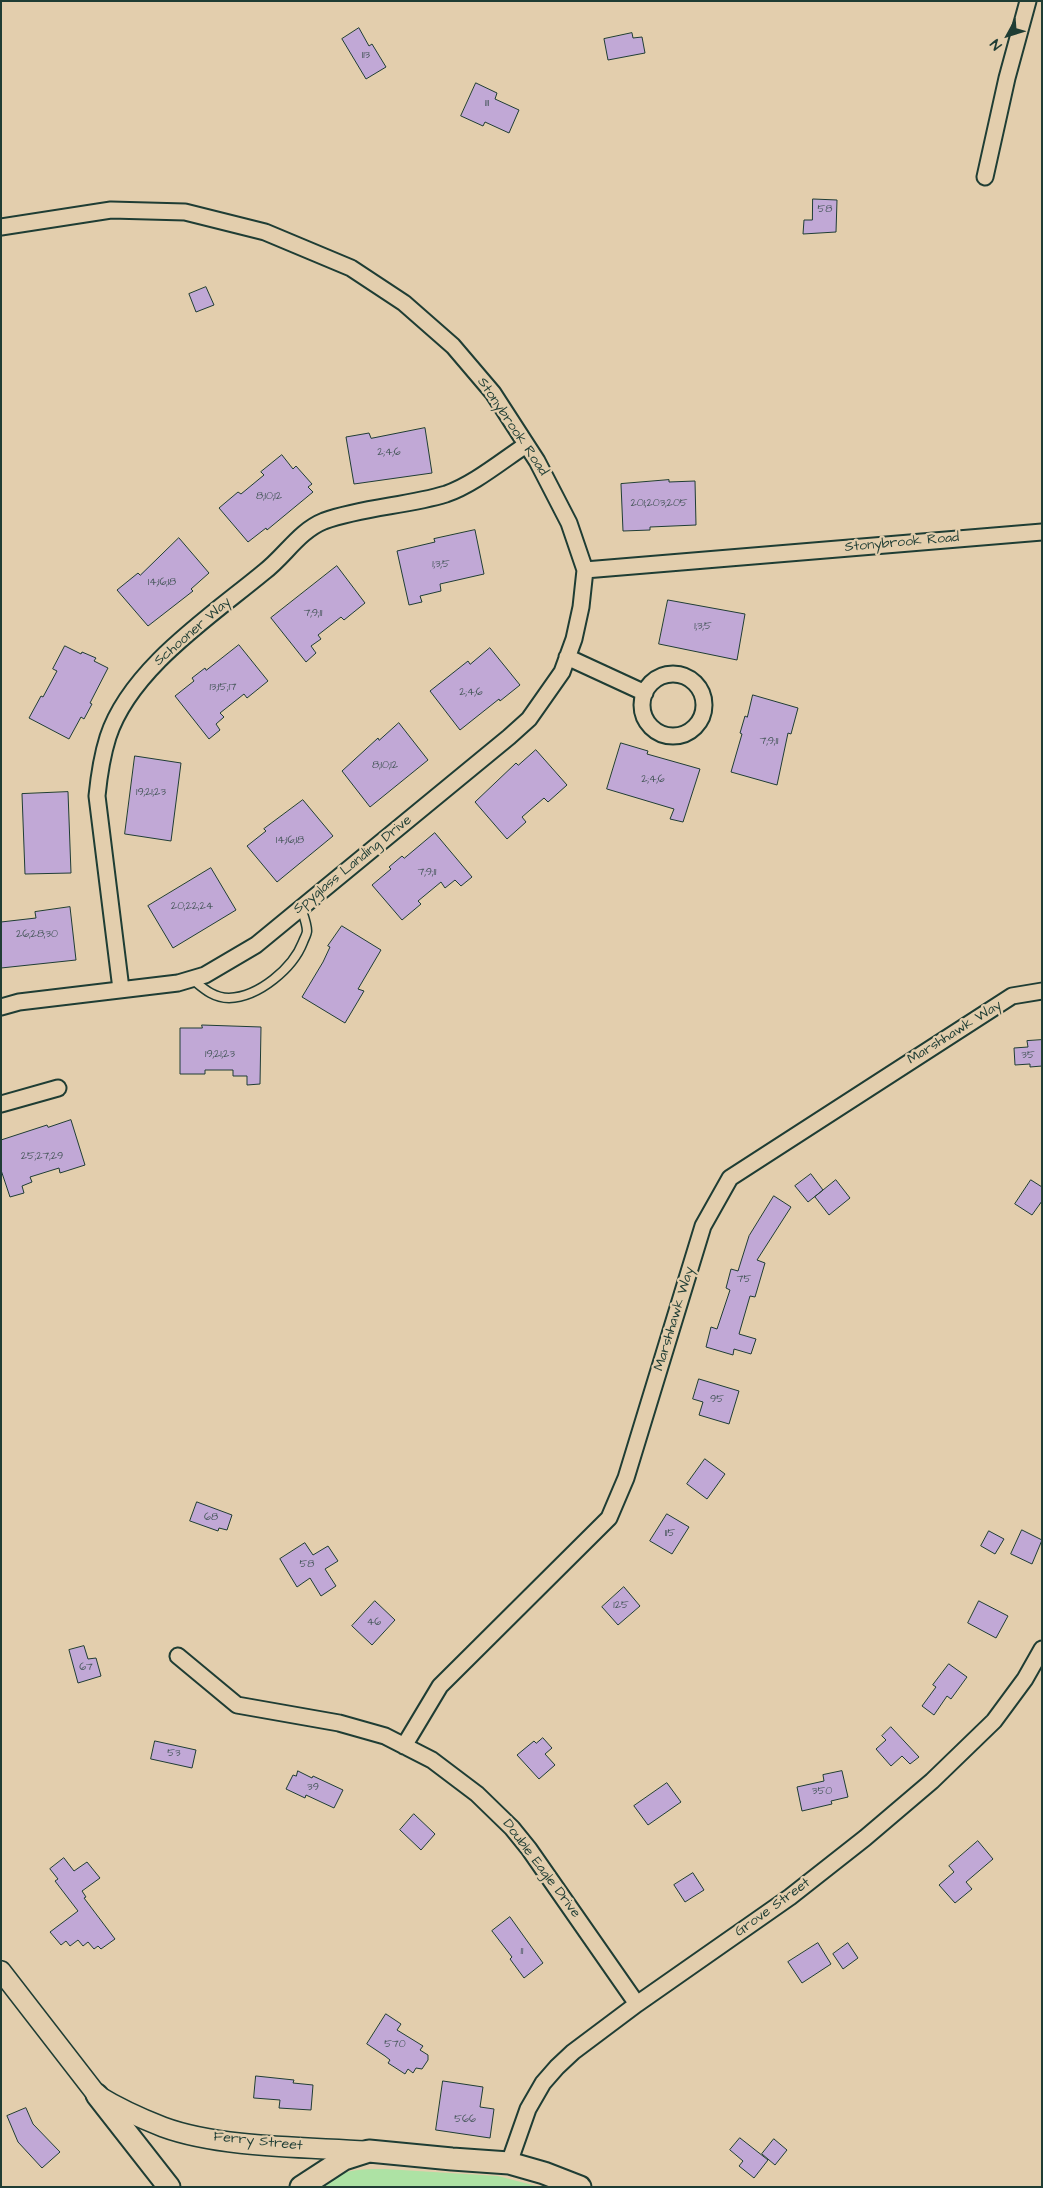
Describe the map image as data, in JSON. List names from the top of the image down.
{
  "streets": {
    "main road": ["Ferry Street"],
    "street": [
      "Stonybrook Road",
      "Schooner Way",
      "Spyglass Landing Drive",
      "Marshhawk Way",
      "Double Eagle Drive",
      "Grove Street"
    ]
  },
  "crossings": [
    ["Stonybrook Road", "Schooner Way"],
    ["Stonybrook Road", "Spyglass Landing Drive"],
    ["Schooner Way", "Spyglass Landing Drive"],
    ["Marshhawk Way", "Double Eagle Drive"],
    ["Double Eagle Drive", "Grove Street"],
    ["Grove Street", "Ferry Street"]
  ],
  "house_numbers": [
    "113",
    "111",
    "58",
    "2;4;6",
    "8;10;12",
    "201;203;205",
    "1;3;5",
    "14;16;18",
    "7;9;11",
    "1;3;5",
    "13;15;17",
    "2;4;6",
    "7;9;11",
    "8;10;12",
    "2;4;6",
    "19;21;23",
    "14;16;18",
    "7;9;11",
    "20;22;24",
    "26;28;30",
    "19;21;23",
    "35",
    "25;27;29",
    "75",
    "95",
    "68",
    "115",
    "58",
    "125",
    "46",
    "67",
    "53",
    "39",
    "350",
    "11",
    "570",
    "566"
  ],
  "north": "bottom left"
}
